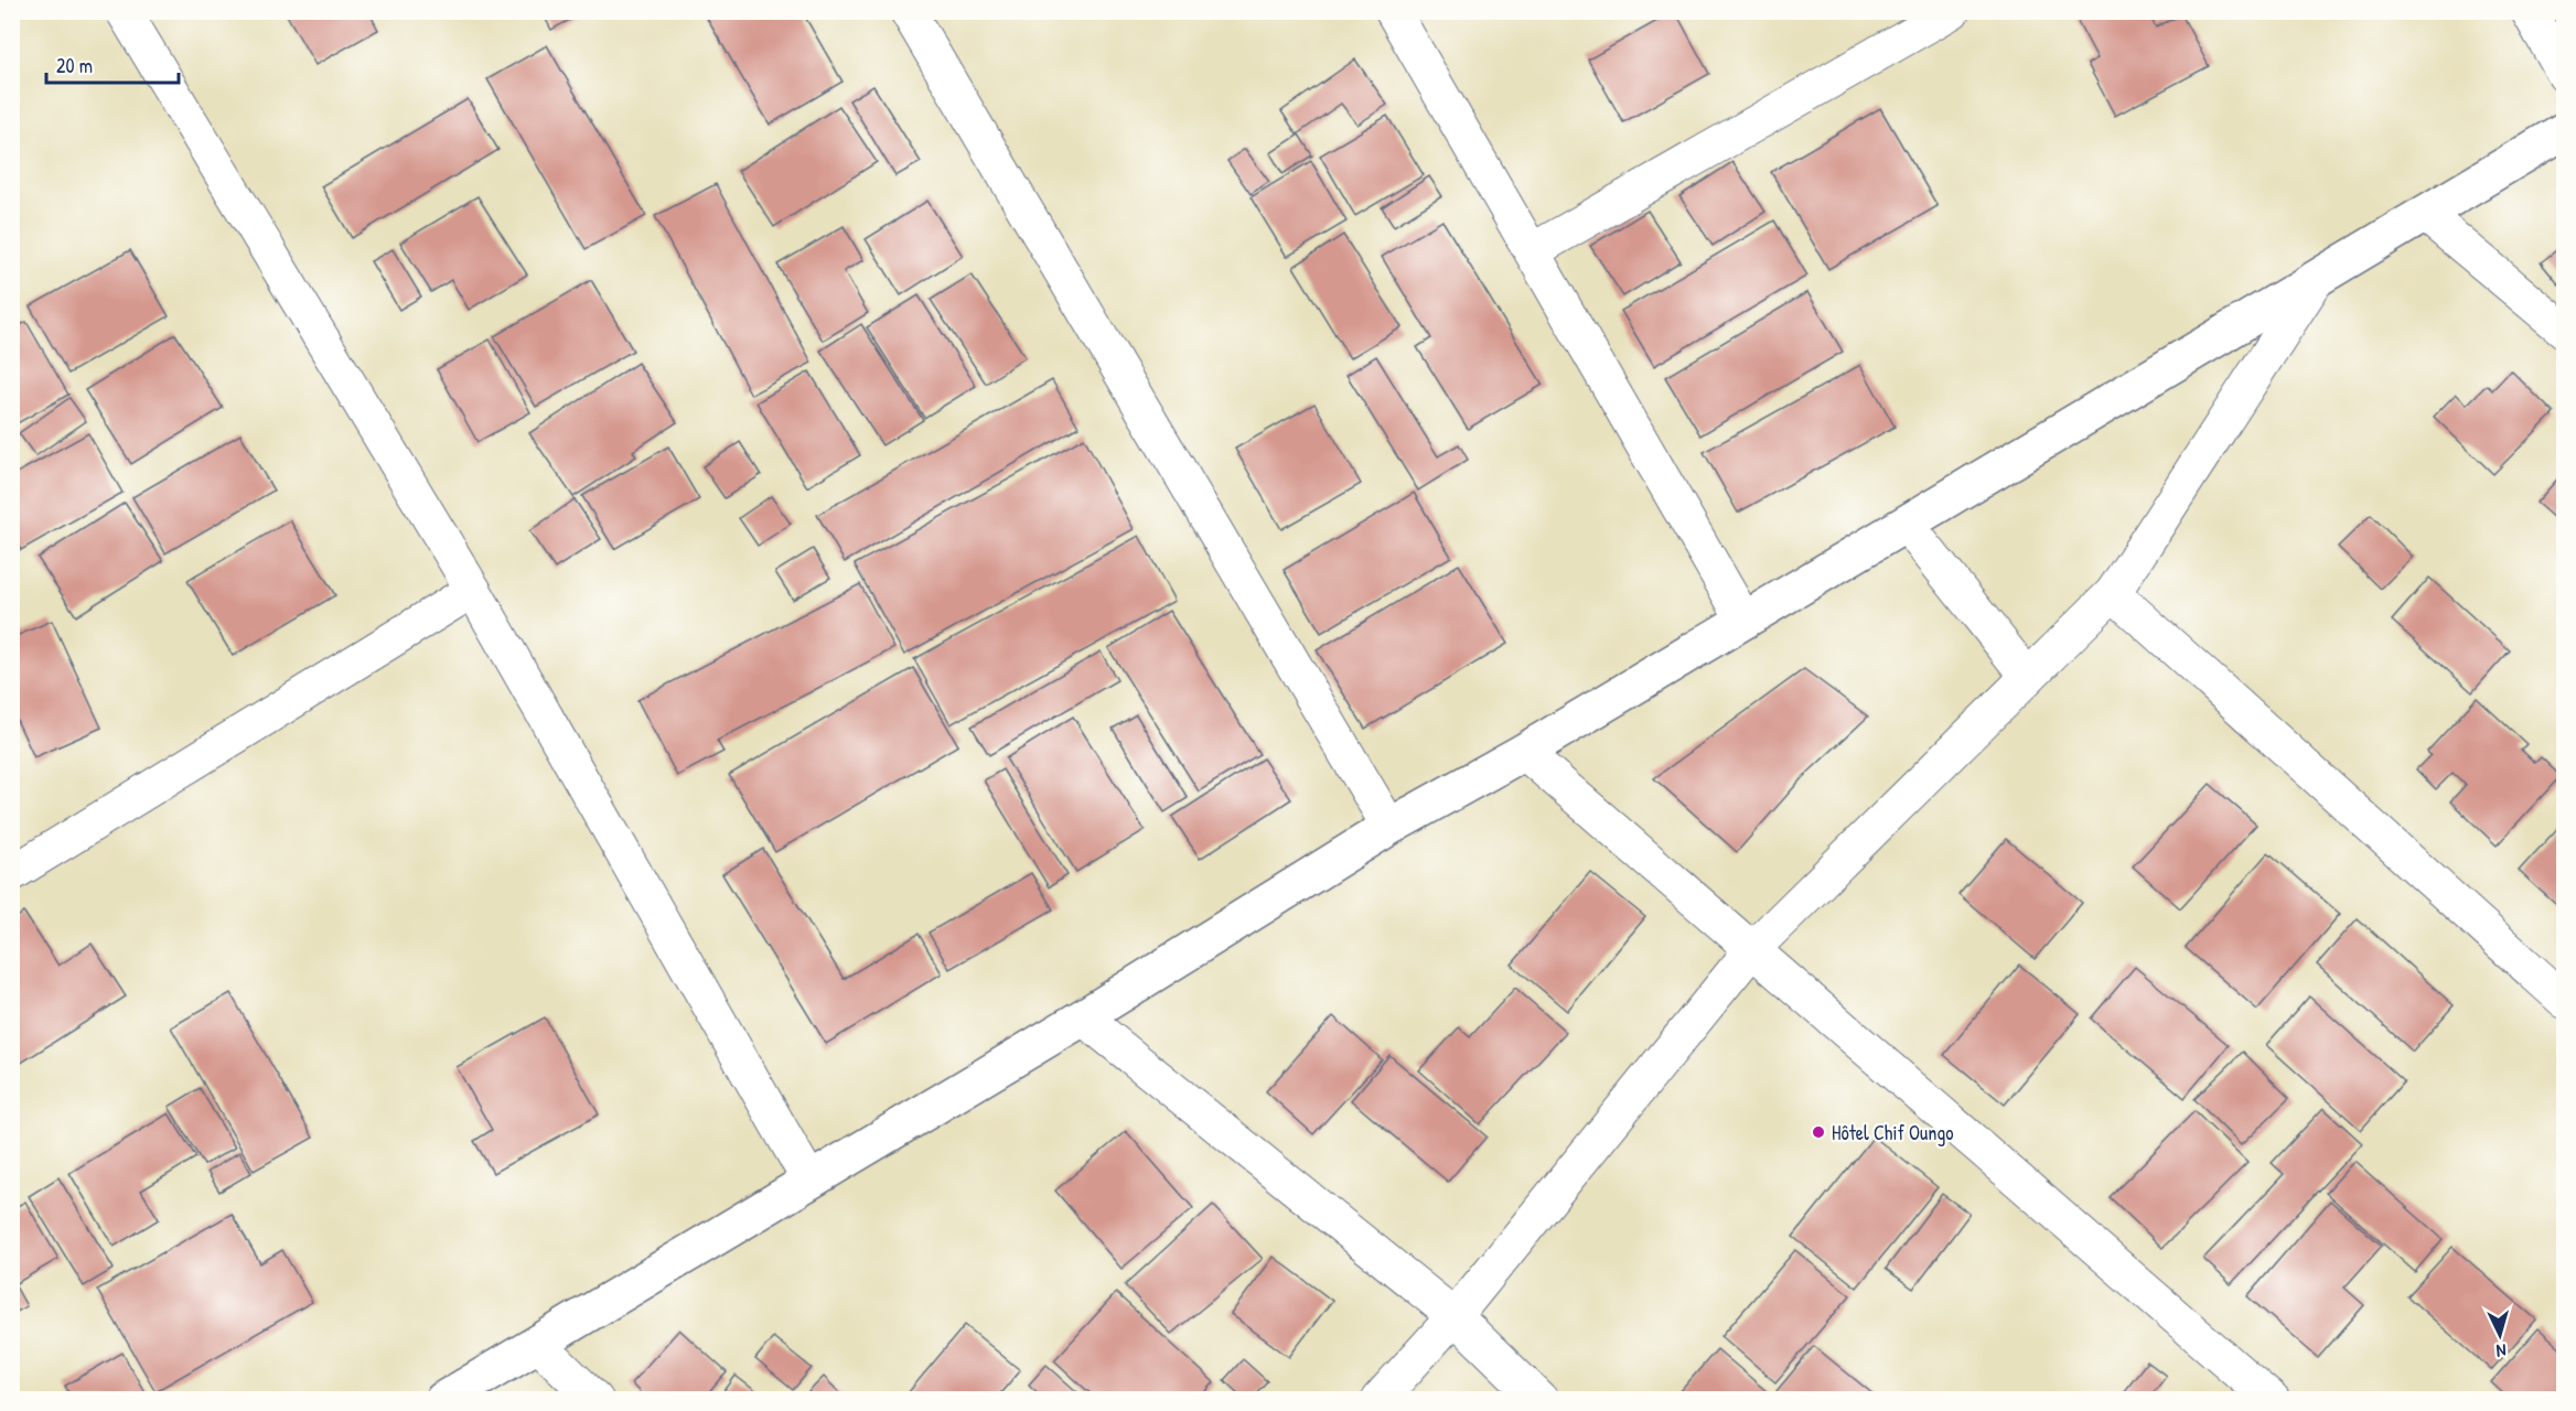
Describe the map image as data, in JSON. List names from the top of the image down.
{
  "places": ["Hôtel Chif Oungo"],
  "scale_bar": "20 m",
  "north": "bottom"
}
